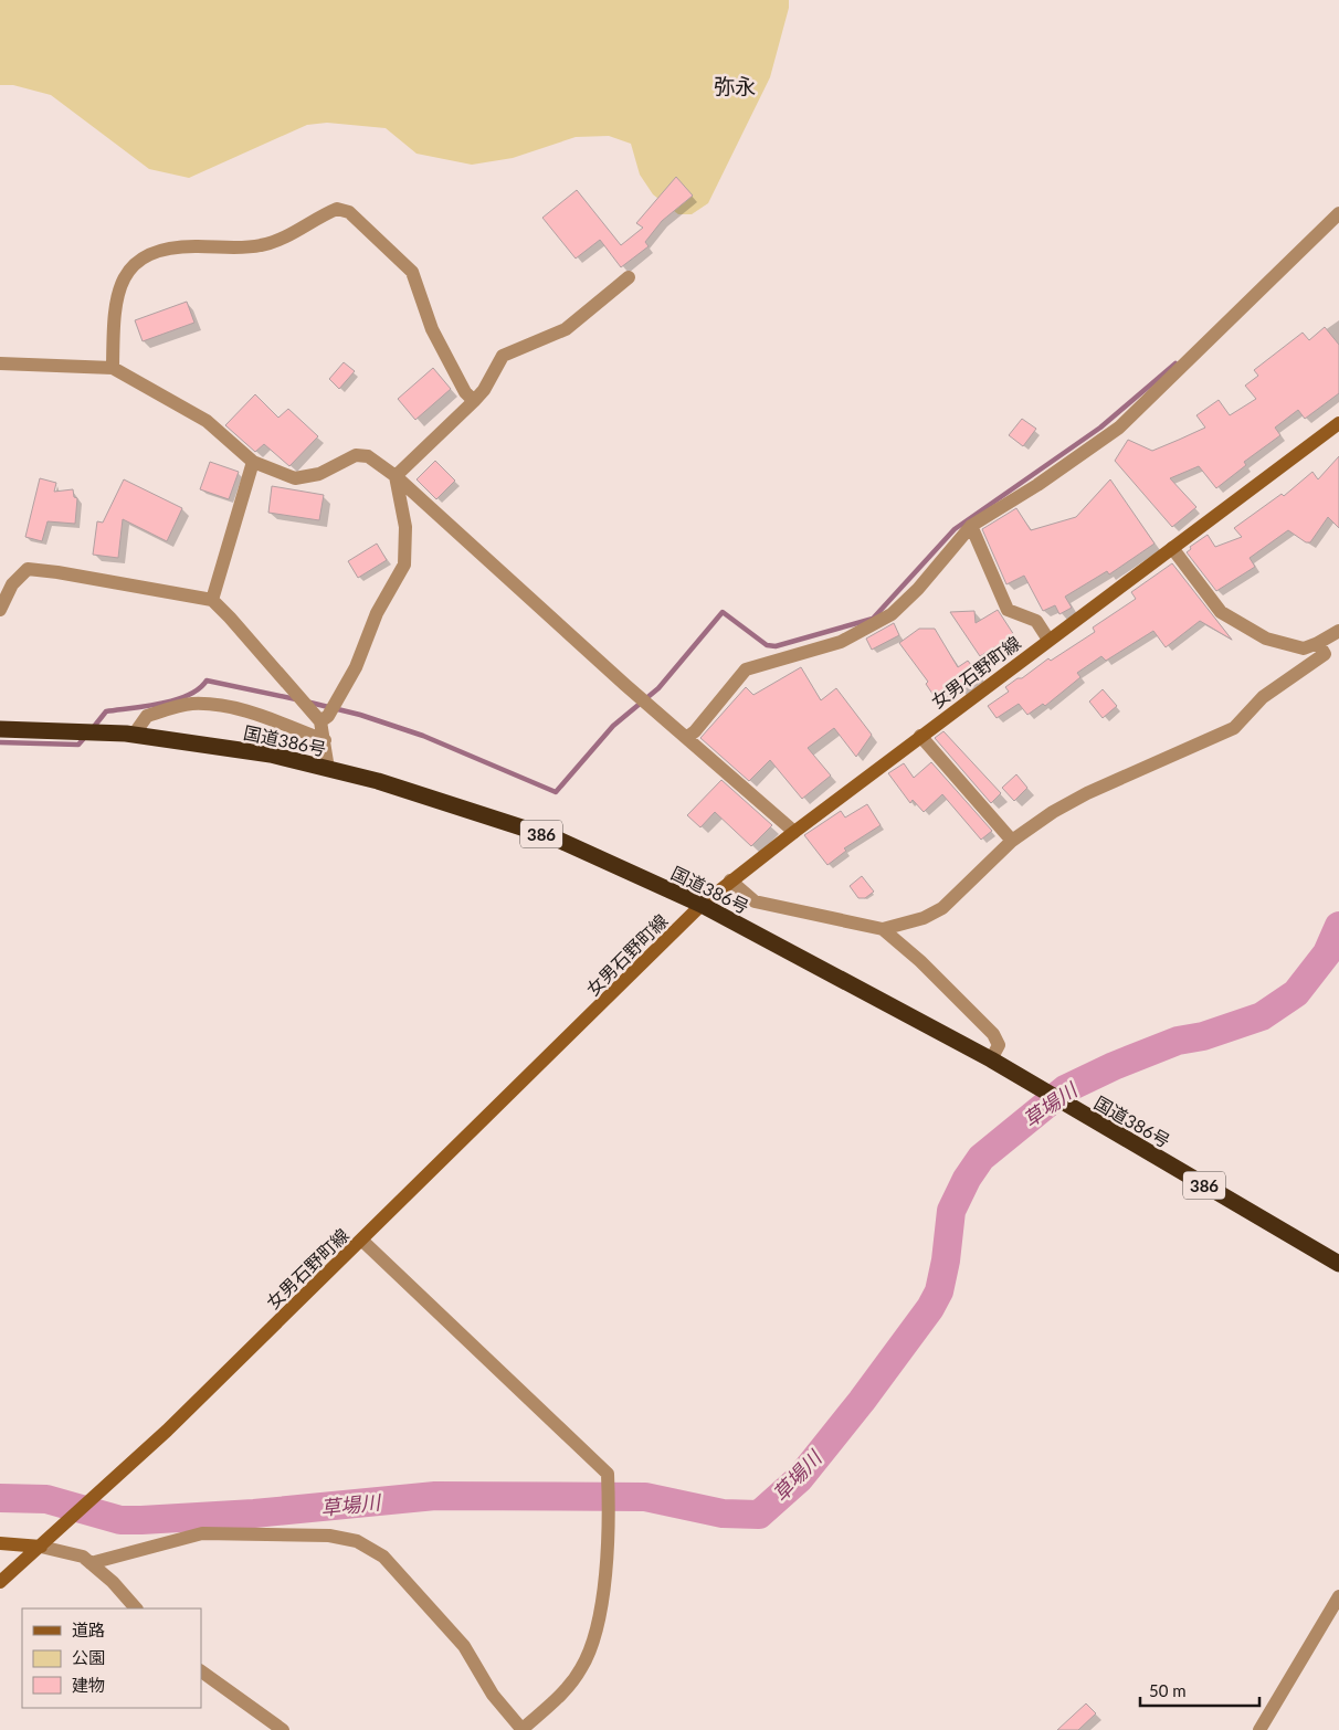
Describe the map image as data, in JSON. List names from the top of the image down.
{
  "streets": {
    "highway": ["国道386号", "386"],
    "main road": ["女男石野町線"]
  },
  "crossings": [
    ["女男石野町線", "国道386号"]
  ],
  "districts": ["弥永"],
  "water": ["草場川"],
  "legend": ["道路", "公園", "建物"],
  "scale_bar": "50 m"
}
